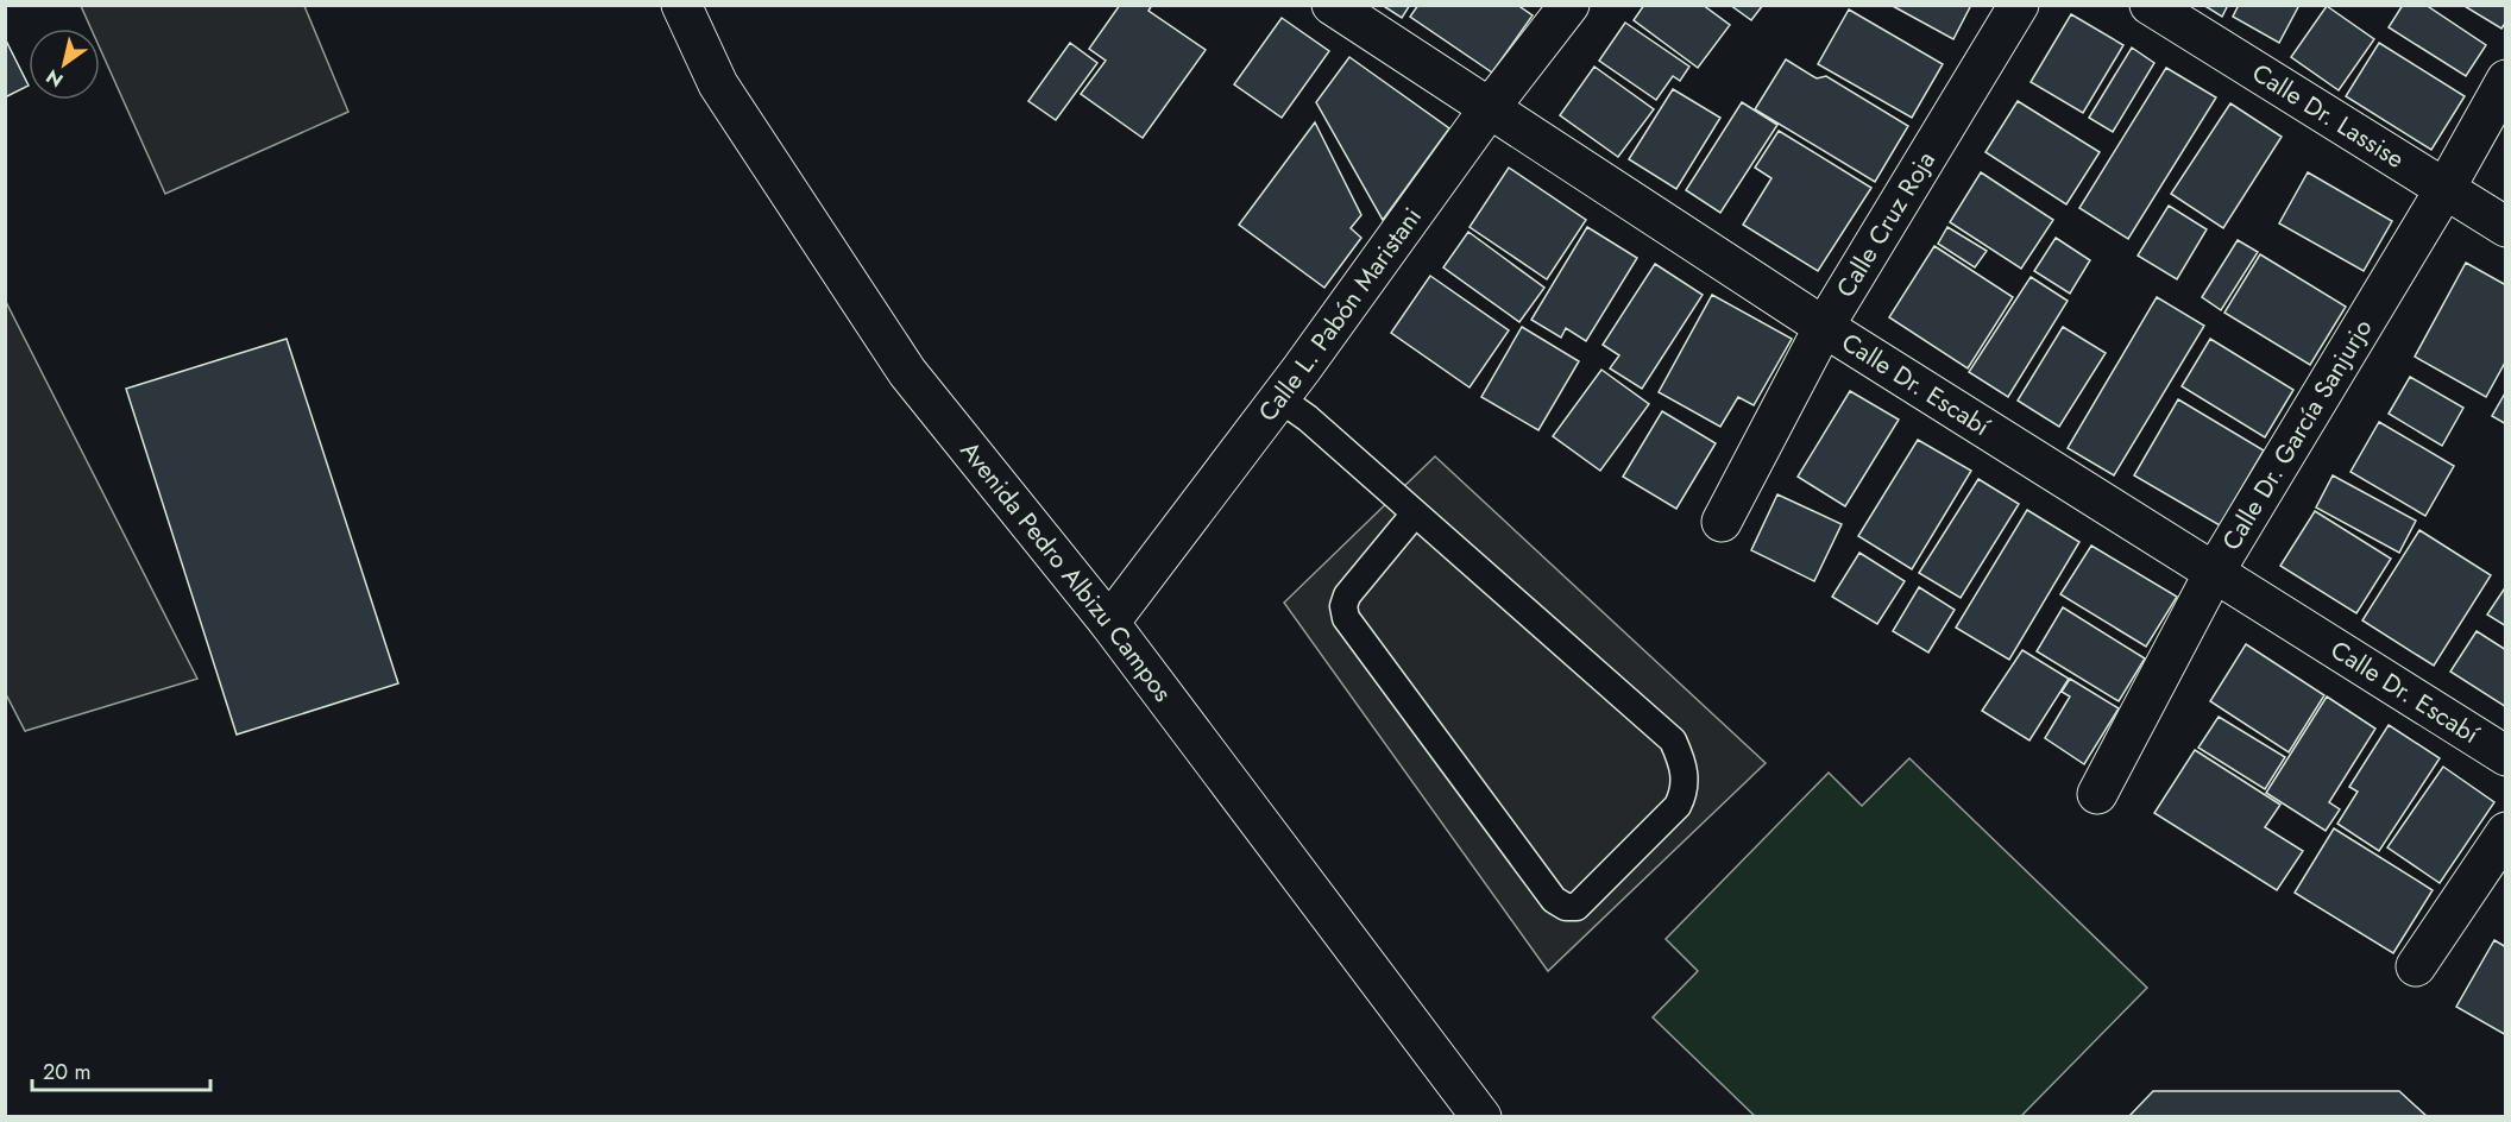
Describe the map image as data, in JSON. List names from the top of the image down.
{
  "streets": {
    "street": [
      "Calle Dr. Lassise",
      "Calle Cruz Roja",
      "Calle L. Pabón Maristani",
      "Calle Dr. Escabí",
      "Calle Dr. García Sanjurjo",
      "Avenida Pedro Albizu Campos"
    ]
  },
  "crossings": [
    ["Calle Dr. Lassise", "Calle Dr. García Sanjurjo"],
    ["Calle Cruz Roja", "Calle Dr. Escabí"],
    ["Calle L. Pabón Maristani", "Calle Dr. Escabí"],
    ["Calle L. Pabón Maristani", "Avenida Pedro Albizu Campos"],
    ["Calle Dr. Escabí", "Calle Dr. García Sanjurjo"]
  ],
  "scale_bar": "20 m",
  "north": "bottom left"
}
